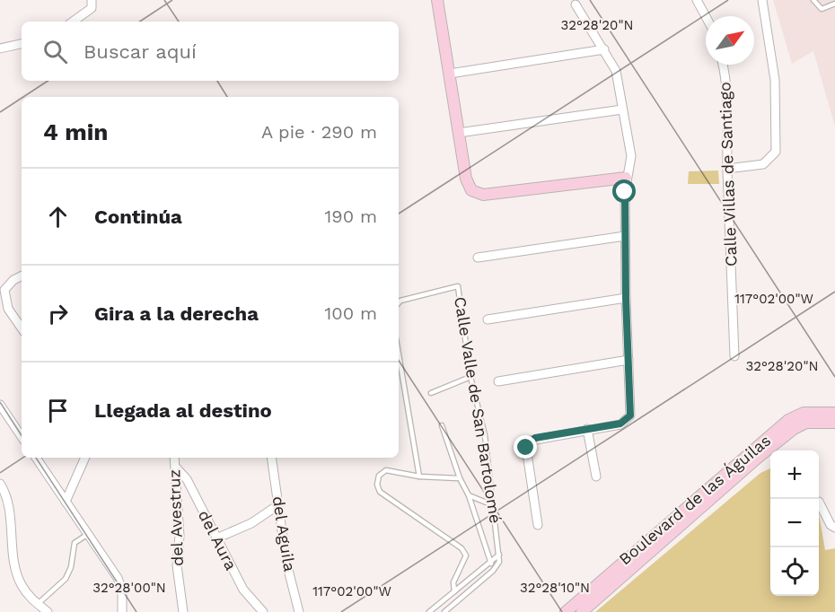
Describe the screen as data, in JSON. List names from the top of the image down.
{
  "streets": {
    "main road": ["Boulevard de las Águilas"],
    "street": [
      "Calle Villas de Santiago",
      "del Avestruz",
      "del Aguila",
      "del Aura"
    ],
    "lane": ["Calle Valle de San Bartolomé"]
  },
  "crossings": [
    ["del Avestruz", "del Aura"]
  ],
  "north": "top right",
  "page": {
    "search": "Buscar aquí",
    "heading": ["4 min", "A pie · 290 m"],
    "list": [
      ["Continúa", "190 m"],
      ["Gira a la derecha", "100 m"],
      "Llegada al destino"
    ],
    "map_buttons": ["+", "−"]
  },
  "coordinates": [
    "32°28'20\"N",
    "117°02'00\"W",
    "32°28'00\"N",
    "32°28'10\"N"
  ]
}
